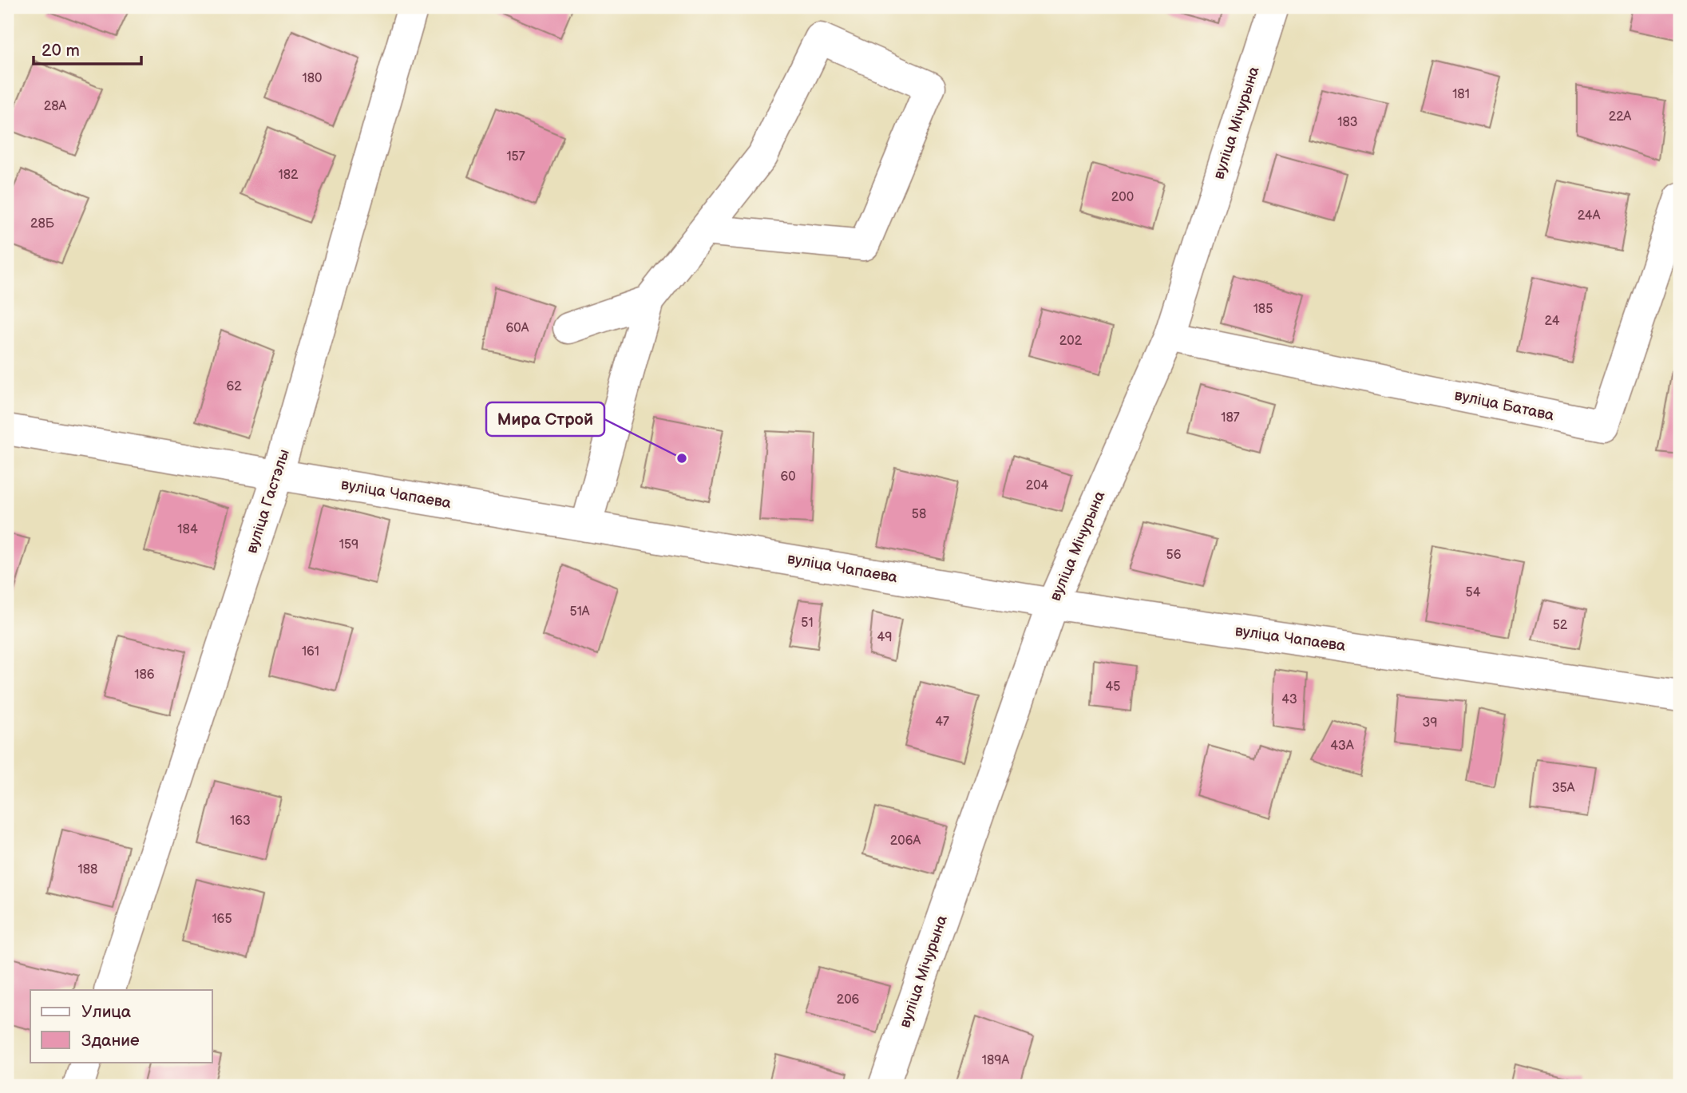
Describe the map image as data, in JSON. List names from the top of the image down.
{
  "streets": {
    "street": [
      "вуліца Мічурына",
      "вуліца Батава",
      "вуліца Чапаева",
      "вуліца Гастэлы"
    ]
  },
  "crossings": [
    ["вуліца Мічурына", "вуліца Батава"],
    ["вуліца Мічурына", "вуліца Чапаева"],
    ["вуліца Чапаева", "вуліца Гастэлы"]
  ],
  "places": ["Мира Строй"],
  "house_numbers": [
    "180",
    "181",
    "28А",
    "22А",
    "183",
    "157",
    "182",
    "200",
    "24А",
    "28Б",
    "185",
    "24",
    "60А",
    "202",
    "62",
    "187",
    "60",
    "204",
    "58",
    "184",
    "159",
    "56",
    "54",
    "51А",
    "51",
    "52",
    "49",
    "161",
    "186",
    "45",
    "43",
    "47",
    "39",
    "43А",
    "35А",
    "163",
    "206А",
    "188",
    "165",
    "206",
    "189А"
  ],
  "legend": ["Улица", "Здание"],
  "scale_bar": "20 m"
}
